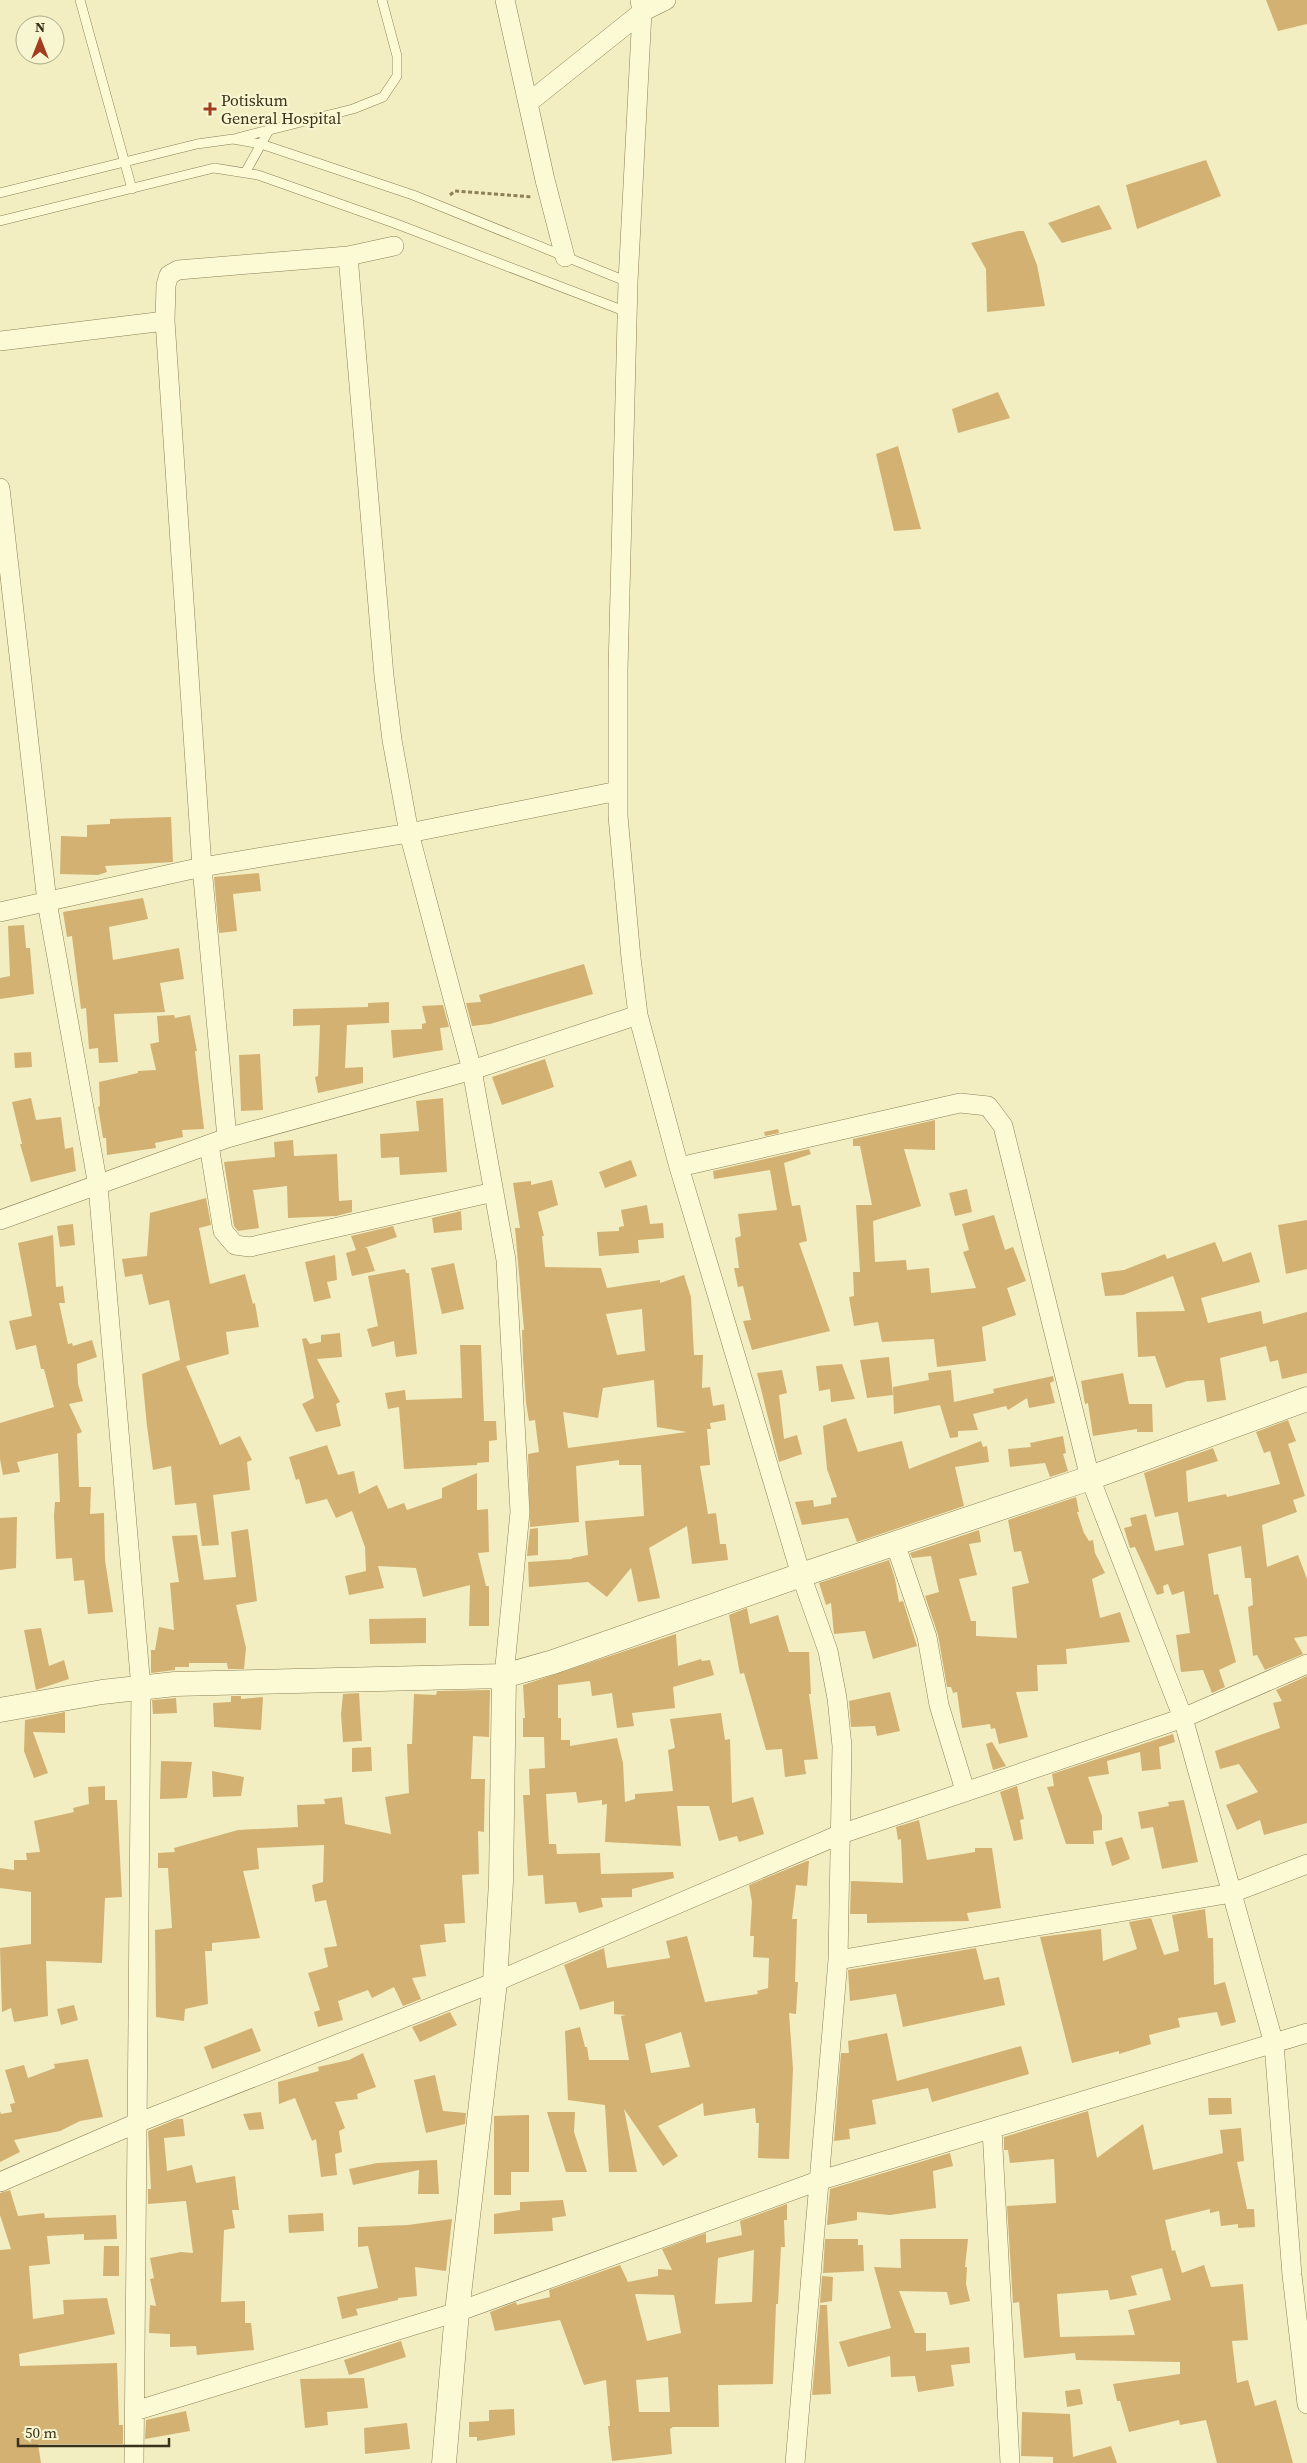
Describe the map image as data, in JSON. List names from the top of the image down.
{
  "places": {
    "health": ["Potiskum General Hospital"]
  },
  "scale_bar": "50 m",
  "north": "top"
}
